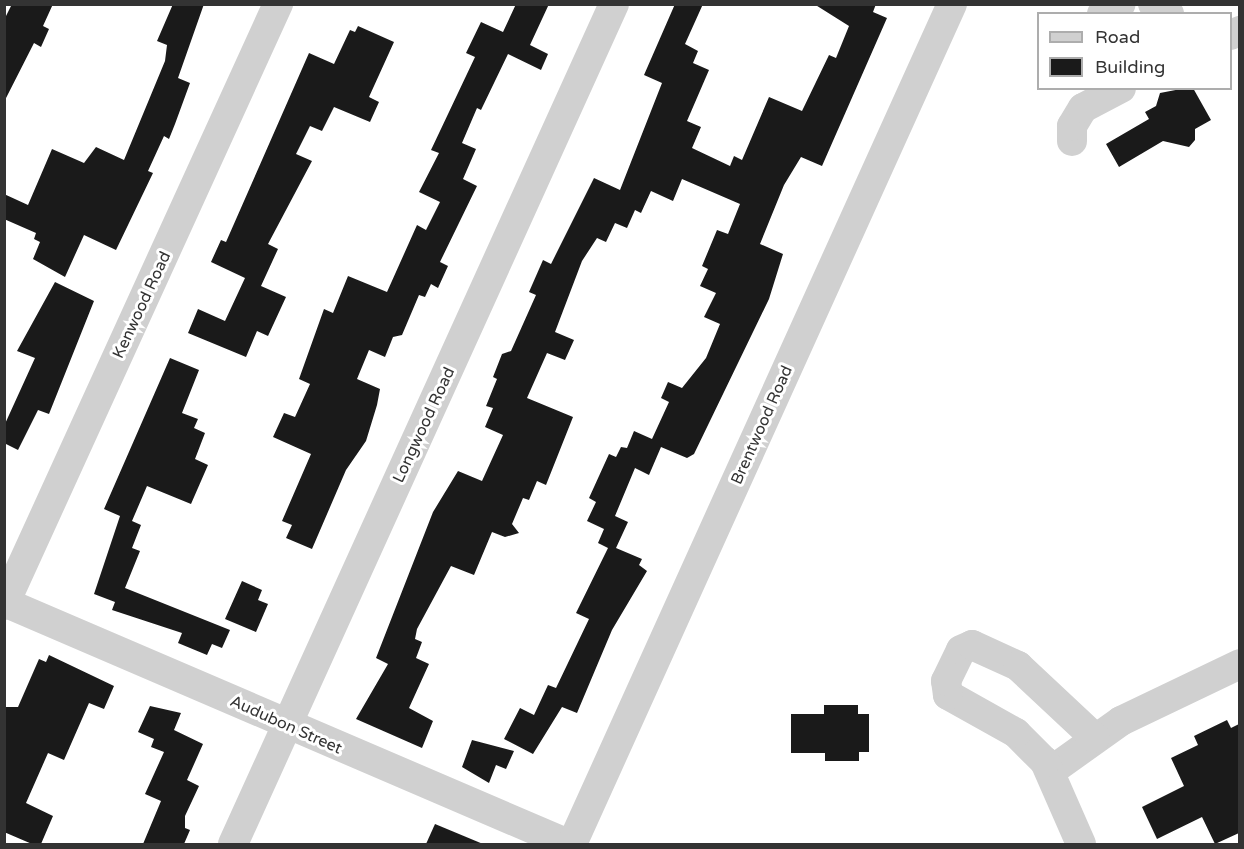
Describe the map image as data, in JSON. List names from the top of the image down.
{
  "streets": {
    "street": [
      "Kenwood Road",
      "Longwood Road",
      "Brentwood Road",
      "Audubon Street"
    ]
  },
  "crossings": [
    ["Kenwood Road", "Audubon Street"],
    ["Longwood Road", "Audubon Street"],
    ["Brentwood Road", "Audubon Street"]
  ],
  "legend": ["Road", "Building"]
}
